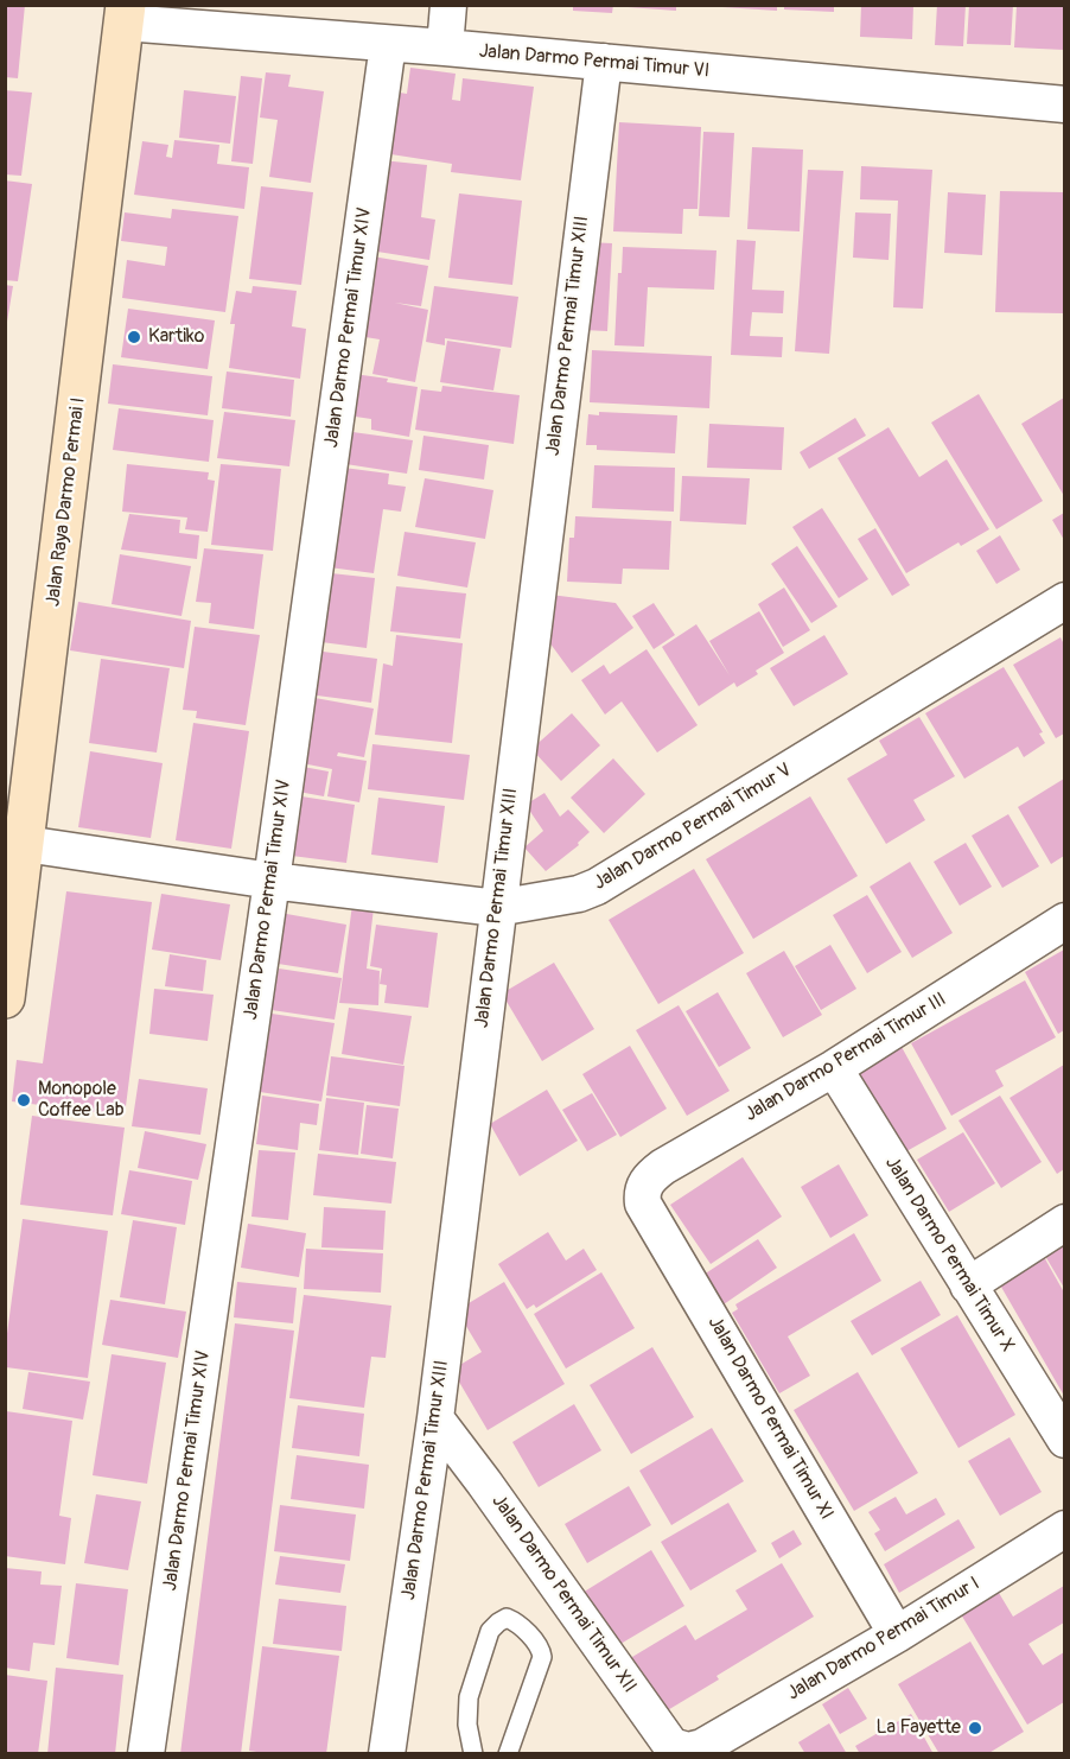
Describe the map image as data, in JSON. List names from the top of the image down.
{
  "streets": {
    "street": [
      "Jalan Darmo Permai Timur VI",
      "Jalan Darmo Permai Timur XIV",
      "Jalan Darmo Permai Timur XIII",
      "Jalan Raya Darmo Permai I",
      "Jalan Darmo Permai Timur V",
      "Jalan Darmo Permai Timur III",
      "Jalan Darmo Permai Timur X",
      "Jalan Darmo Permai Timur XI",
      "Jalan Darmo Permai Timur XII",
      "Jalan Darmo Permai Timur I"
    ]
  },
  "crossings": [
    ["Jalan Darmo Permai Timur VI", "Jalan Darmo Permai Timur XIV"],
    ["Jalan Darmo Permai Timur VI", "Jalan Darmo Permai Timur XIII"],
    ["Jalan Darmo Permai Timur VI", "Jalan Raya Darmo Permai I"],
    ["Jalan Darmo Permai Timur XIV", "Jalan Darmo Permai Timur V"],
    ["Jalan Darmo Permai Timur XIII", "Jalan Darmo Permai Timur V"],
    ["Jalan Darmo Permai Timur XIII", "Jalan Darmo Permai Timur XII"],
    ["Jalan Raya Darmo Permai I", "Jalan Darmo Permai Timur V"],
    ["Jalan Darmo Permai Timur III", "Jalan Darmo Permai Timur X"],
    ["Jalan Darmo Permai Timur III", "Jalan Darmo Permai Timur XI"],
    ["Jalan Darmo Permai Timur XI", "Jalan Darmo Permai Timur I"],
    ["Jalan Darmo Permai Timur XII", "Jalan Darmo Permai Timur I"]
  ],
  "places": ["Kartiko", "Monopole Coffee Lab", "La Fayette"]
}
